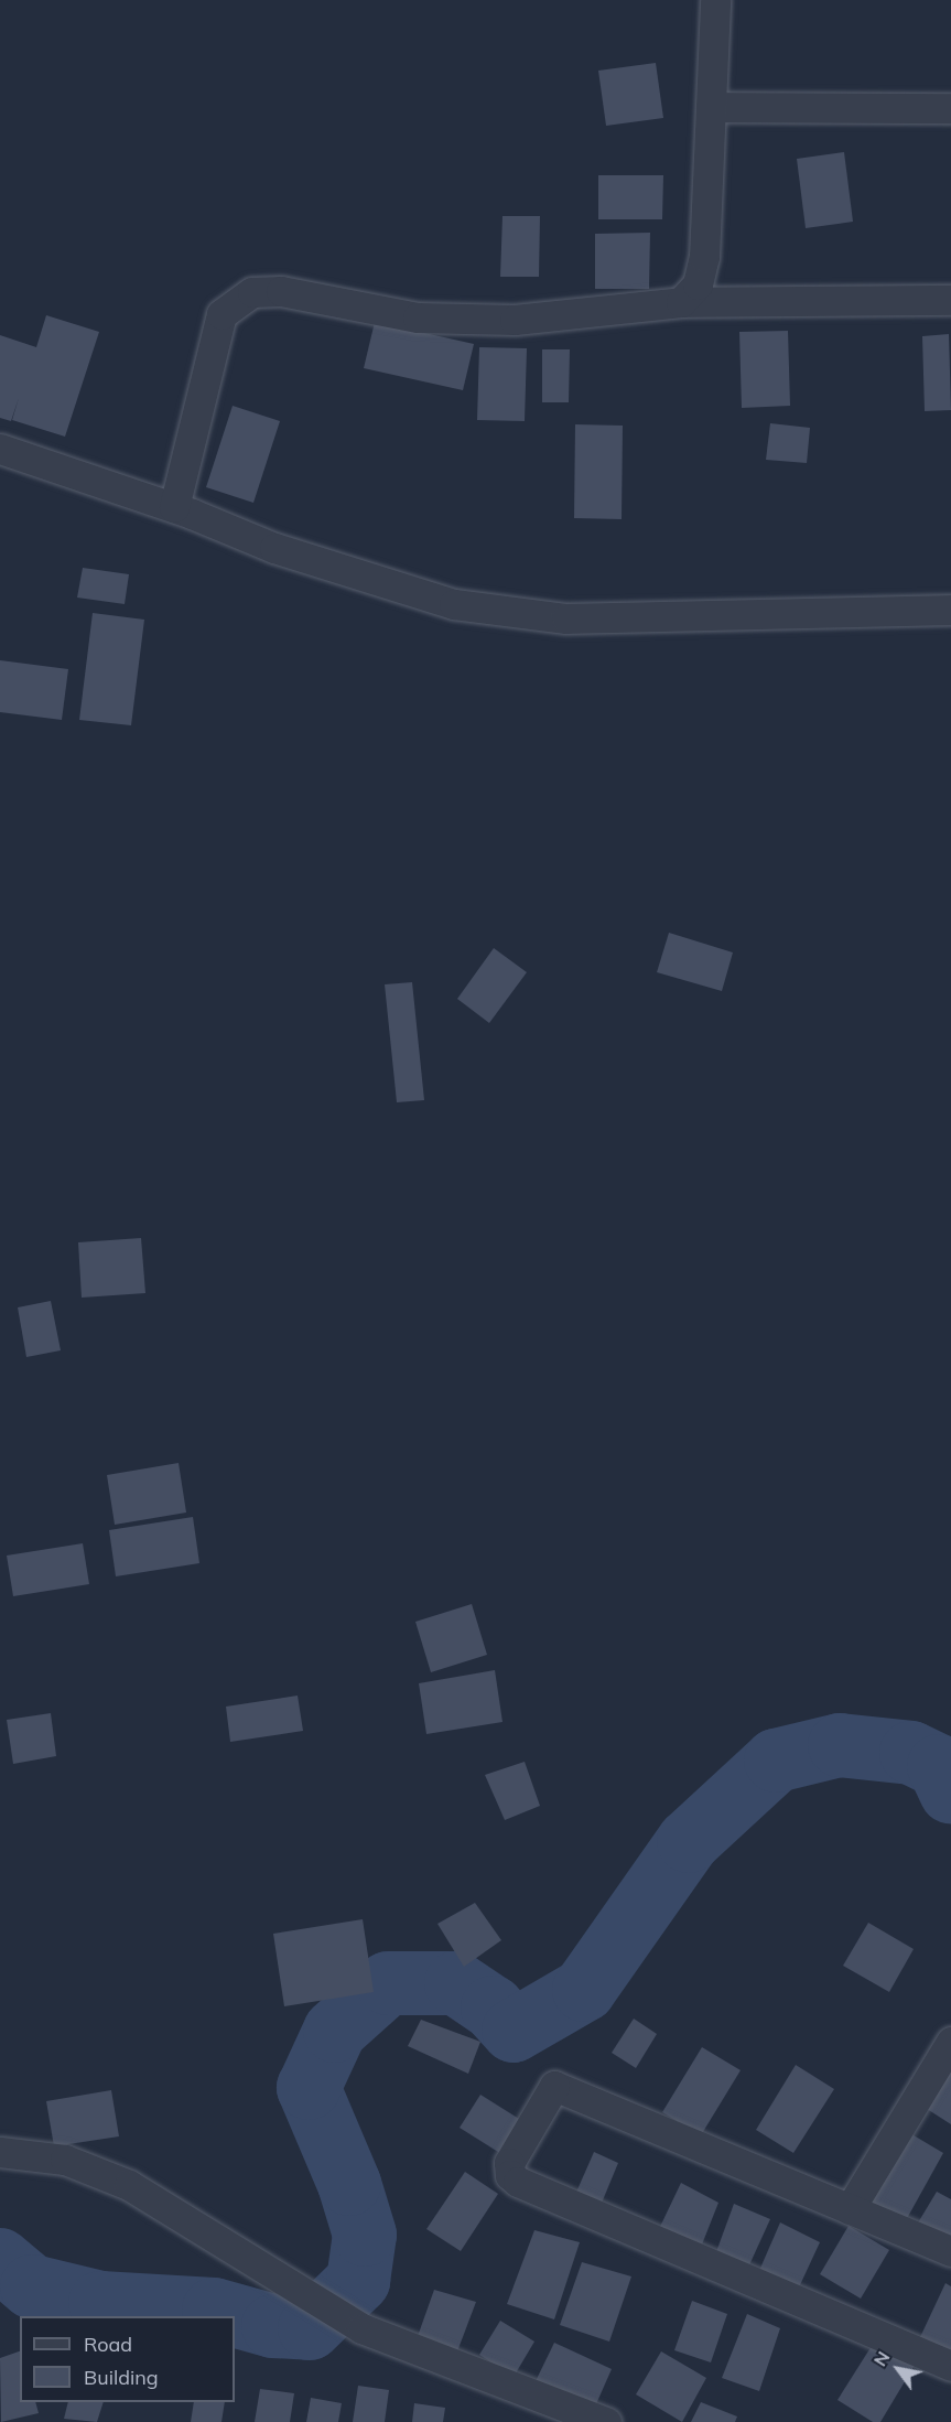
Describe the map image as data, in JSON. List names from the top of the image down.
{
  "legend": ["Road", "Building"],
  "north": "top left"
}
